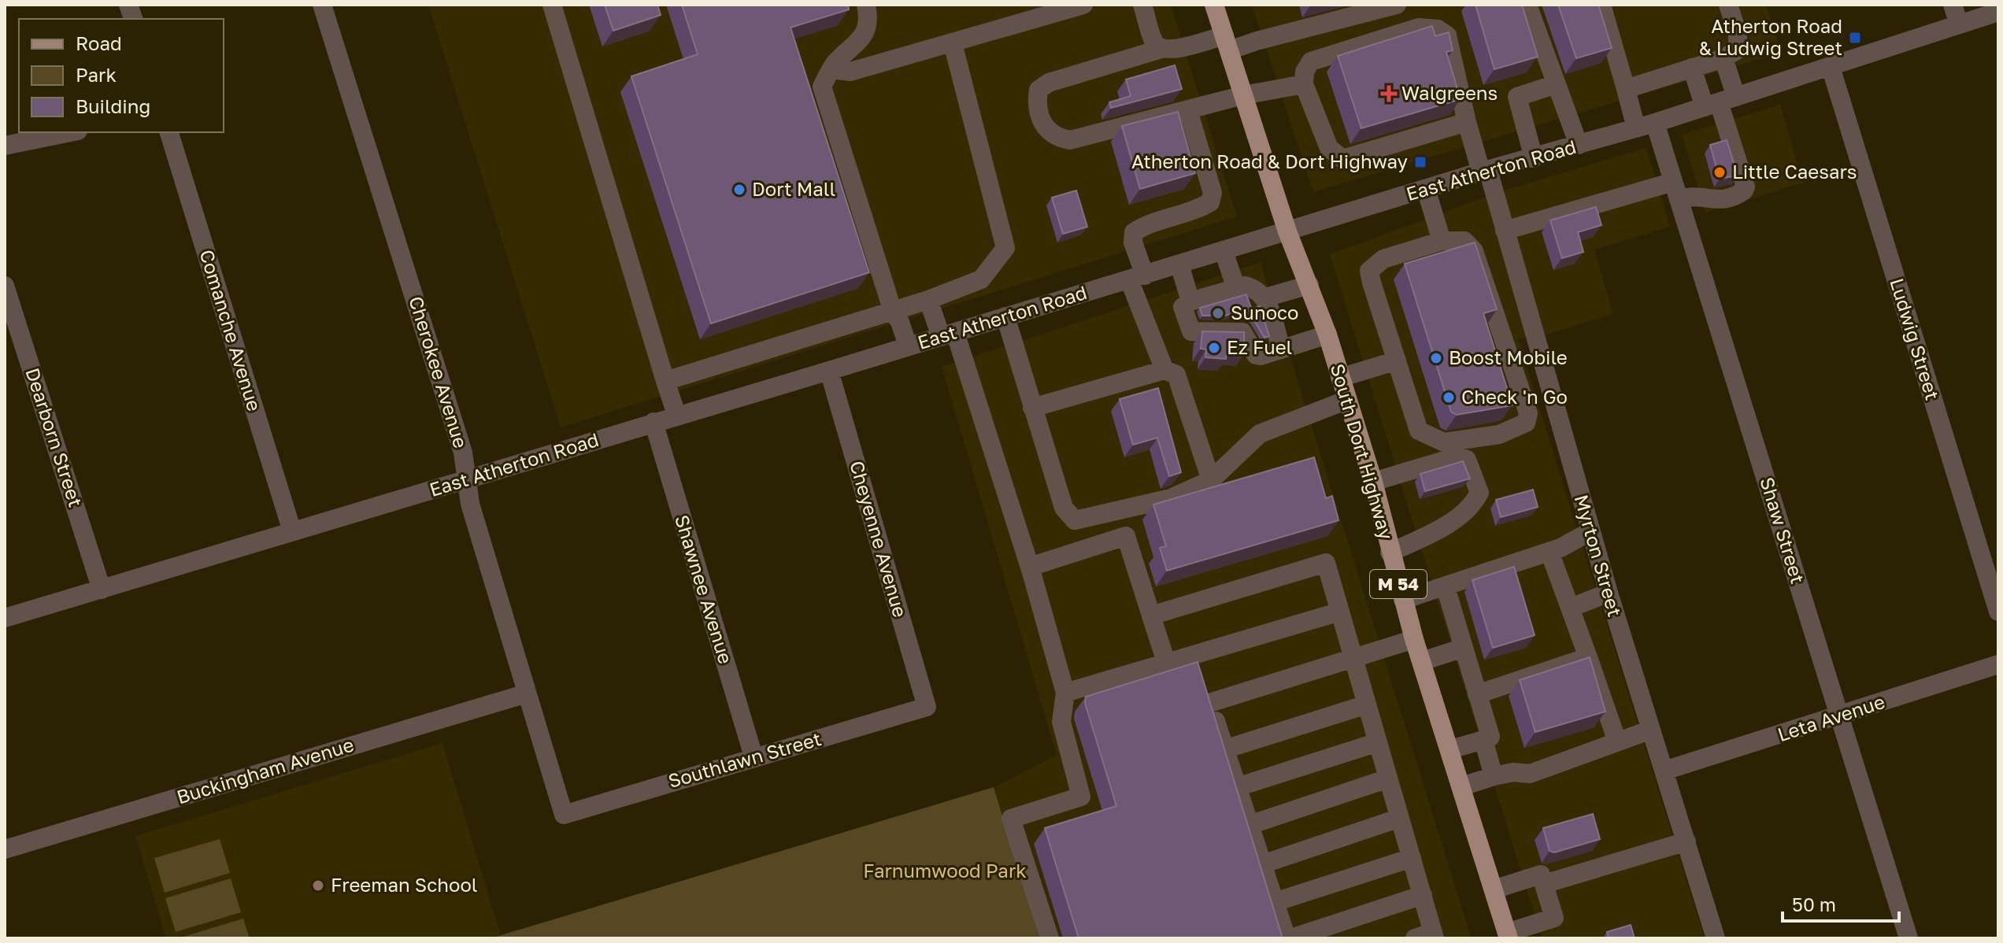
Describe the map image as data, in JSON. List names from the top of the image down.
{
  "streets": {
    "main road": ["South Dort Highway", "M 54"],
    "street": [
      "East Atherton Road",
      "Comanche Avenue",
      "Ludwig Street",
      "Cherokee Avenue",
      "Dearborn Street",
      "Shaw Street",
      "Cheyenne Avenue",
      "Myrton Street",
      "Shawnee Avenue",
      "Leta Avenue",
      "Southlawn Street",
      "Buckingham Avenue"
    ]
  },
  "crossings": [
    ["East Atherton Road", "Comanche Avenue"],
    ["East Atherton Road", "Ludwig Street"],
    ["East Atherton Road", "Cherokee Avenue"],
    ["East Atherton Road", "Dearborn Street"],
    ["East Atherton Road", "South Dort Highway"],
    ["East Atherton Road", "Shaw Street"],
    ["East Atherton Road", "Cheyenne Avenue"],
    ["East Atherton Road", "Myrton Street"],
    ["East Atherton Road", "Shawnee Avenue"],
    ["Cherokee Avenue", "Southlawn Street"],
    ["Cherokee Avenue", "Buckingham Avenue"],
    ["Shaw Street", "Leta Avenue"],
    ["Cheyenne Avenue", "Southlawn Street"],
    ["Myrton Street", "Leta Avenue"],
    ["Shawnee Avenue", "Southlawn Street"]
  ],
  "parks": ["Farnumwood Park"],
  "places": {
    "transit": ["Atherton Road & Ludwig Street", "Atherton Road & Dort Highway"],
    "health": ["Walgreens"],
    "other": [
      "Little Caesars",
      "Dort Mall",
      "Sunoco",
      "Ez Fuel",
      "Boost Mobile",
      "Check 'n Go",
      "Freeman School"
    ]
  },
  "legend": ["Road", "Park", "Building"],
  "scale_bar": "50 m"
}
